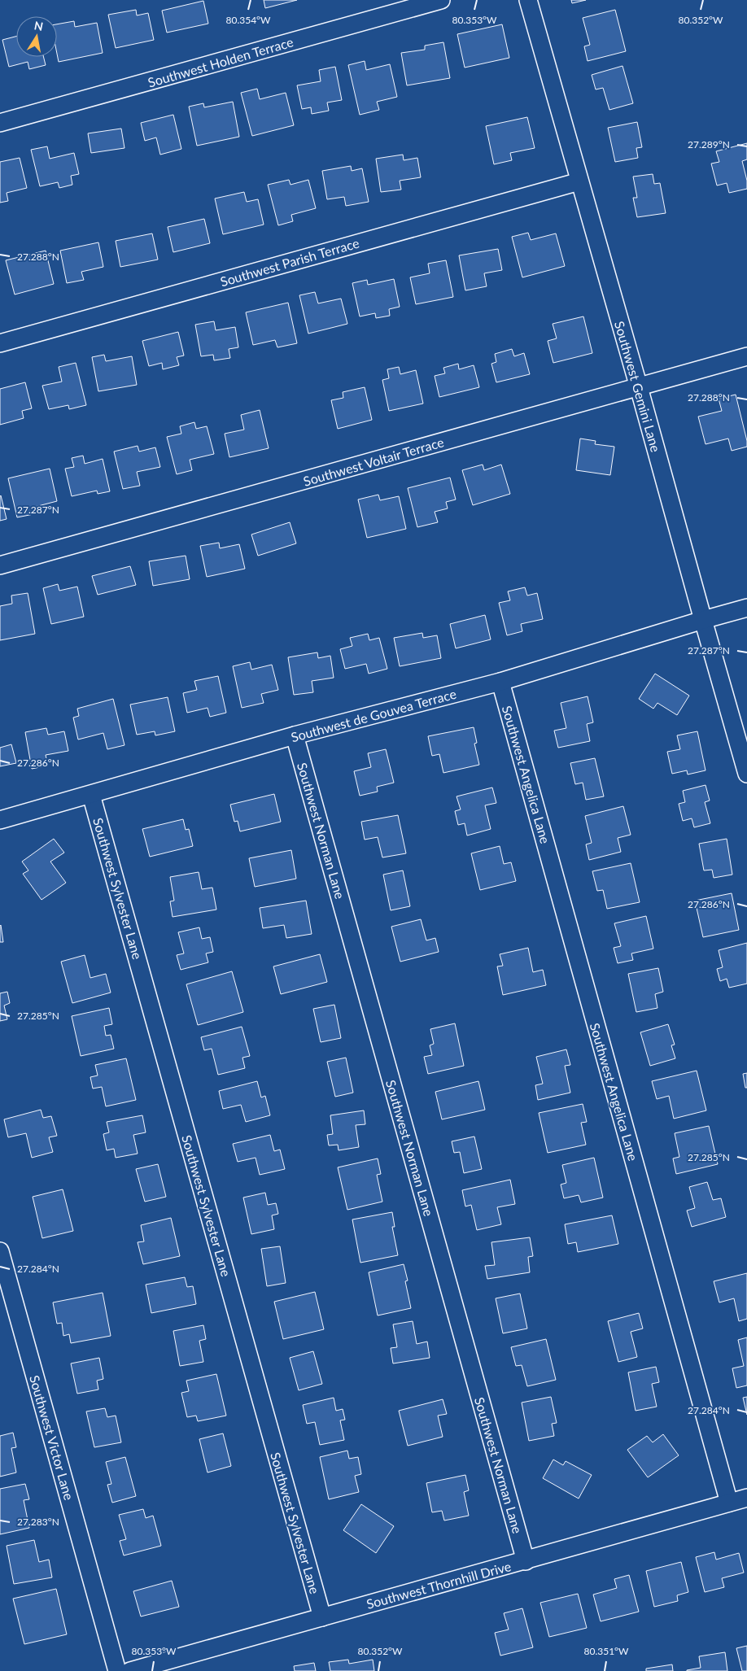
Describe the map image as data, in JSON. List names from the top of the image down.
{
  "streets": {
    "street": [
      "Southwest Holden Terrace",
      "Southwest Parish Terrace",
      "Southwest Gemini Lane",
      "Southwest Voltair Terrace",
      "Southwest de Gouvea Terrace",
      "Southwest Angelica Lane",
      "Southwest Norman Lane",
      "Southwest Sylvester Lane",
      "Southwest Victor Lane",
      "Southwest Thornhill Drive"
    ]
  },
  "crossings": [
    ["Southwest Parish Terrace", "Southwest Gemini Lane"],
    ["Southwest Gemini Lane", "Southwest Voltair Terrace"],
    ["Southwest Gemini Lane", "Southwest de Gouvea Terrace"],
    ["Southwest de Gouvea Terrace", "Southwest Angelica Lane"],
    ["Southwest de Gouvea Terrace", "Southwest Norman Lane"],
    ["Southwest de Gouvea Terrace", "Southwest Sylvester Lane"],
    ["Southwest Angelica Lane", "Southwest Thornhill Drive"],
    ["Southwest Norman Lane", "Southwest Thornhill Drive"],
    ["Southwest Sylvester Lane", "Southwest Thornhill Drive"]
  ],
  "north": "top",
  "coordinates": [
    "80.354°W",
    "80.353°W",
    "80.352°W",
    "27.289°N",
    "27.288°N",
    "27.287°N",
    "27.286°N",
    "27.285°N",
    "27.284°N",
    "27.283°N",
    "80.351°W"
  ]
}
